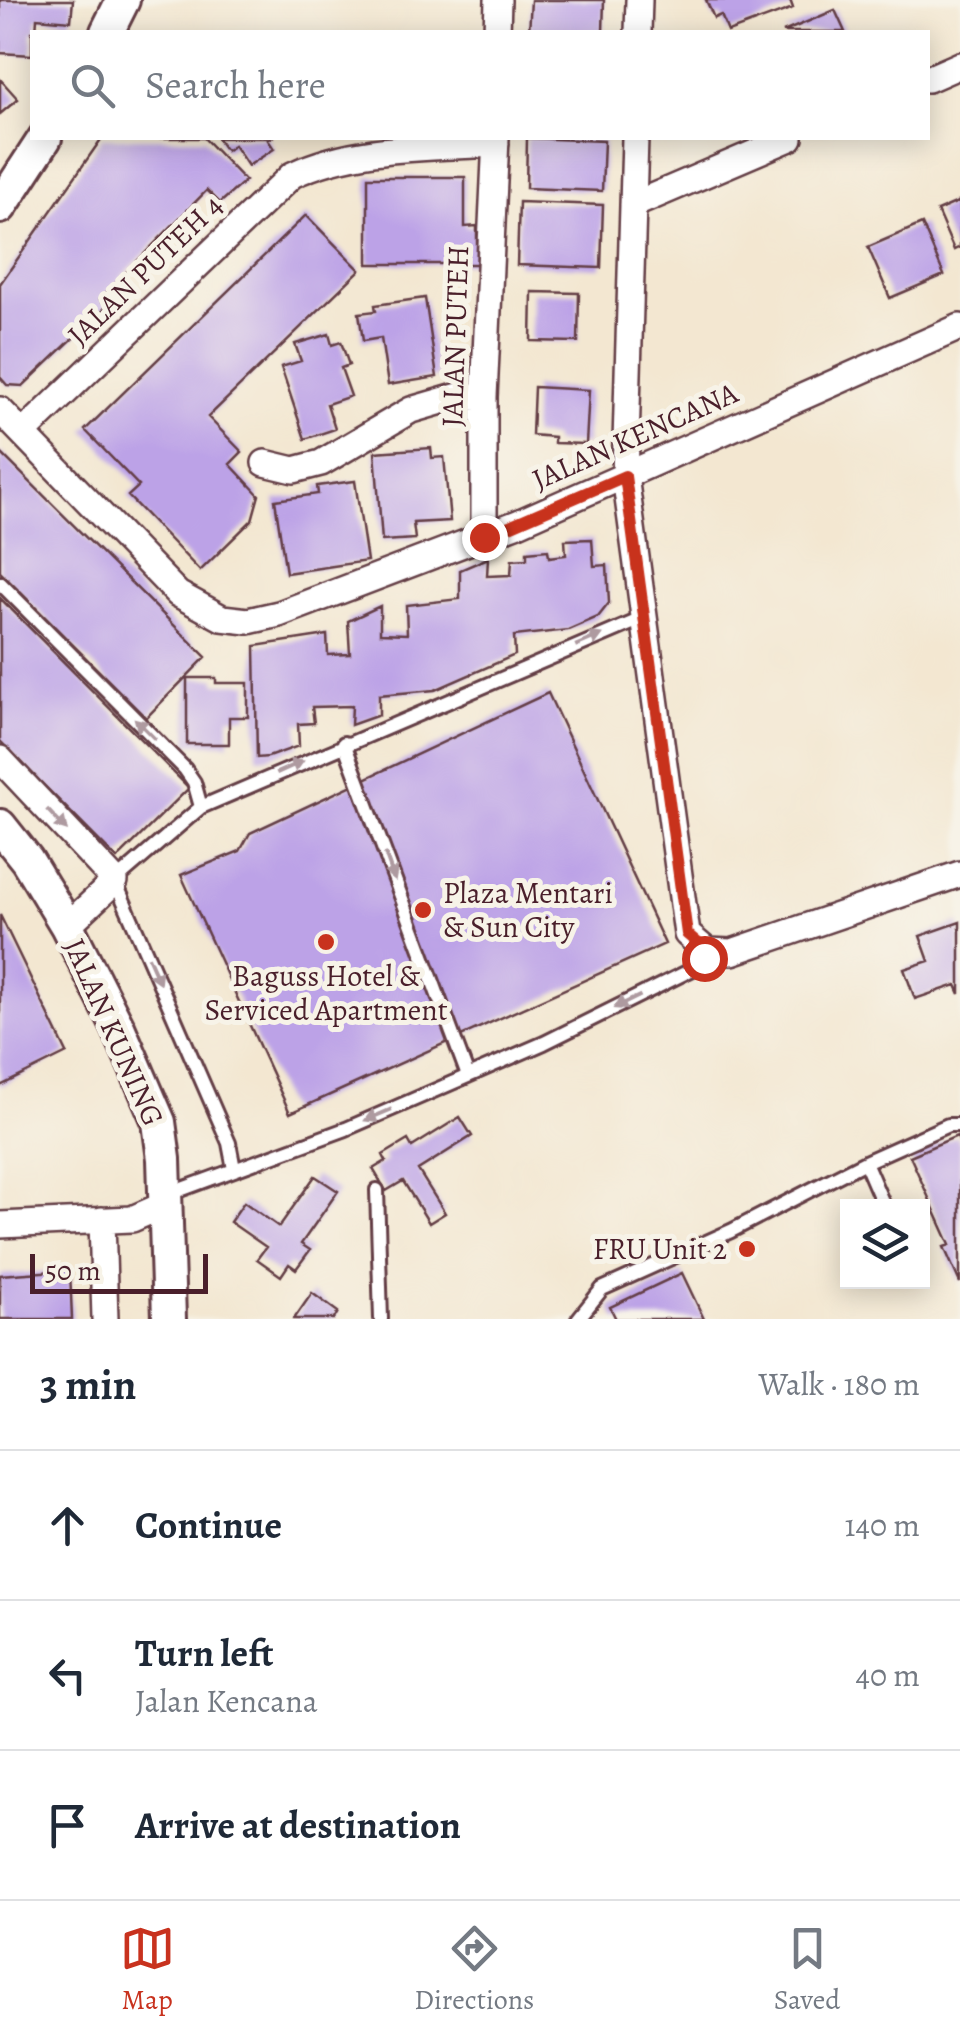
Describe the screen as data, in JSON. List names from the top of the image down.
{
  "streets": {
    "street": [
      "JALAN PUTEH 4",
      "JALAN PUTEH",
      "JALAN KENCANA",
      "JALAN KUNING"
    ]
  },
  "crossings": [
    ["JALAN PUTEH 4", "JALAN PUTEH"],
    ["JALAN PUTEH 4", "JALAN KENCANA"],
    ["JALAN PUTEH", "JALAN KENCANA"]
  ],
  "places": ["Plaza Mentari & Sun City", "Baguss Hotel & Serviced Apartment", "FRU Unit 2"],
  "scale_bar": "50 m",
  "page": {
    "search": "Search here",
    "scale": "50 m",
    "heading": ["3 min", "Walk · 180 m"],
    "list": [
      ["Continue", "140 m"],
      ["Turn left", "Jalan Kencana", "40 m"],
      "Arrive at destination"
    ],
    "nav": ["Map", "Directions", "Saved"]
  }
}
